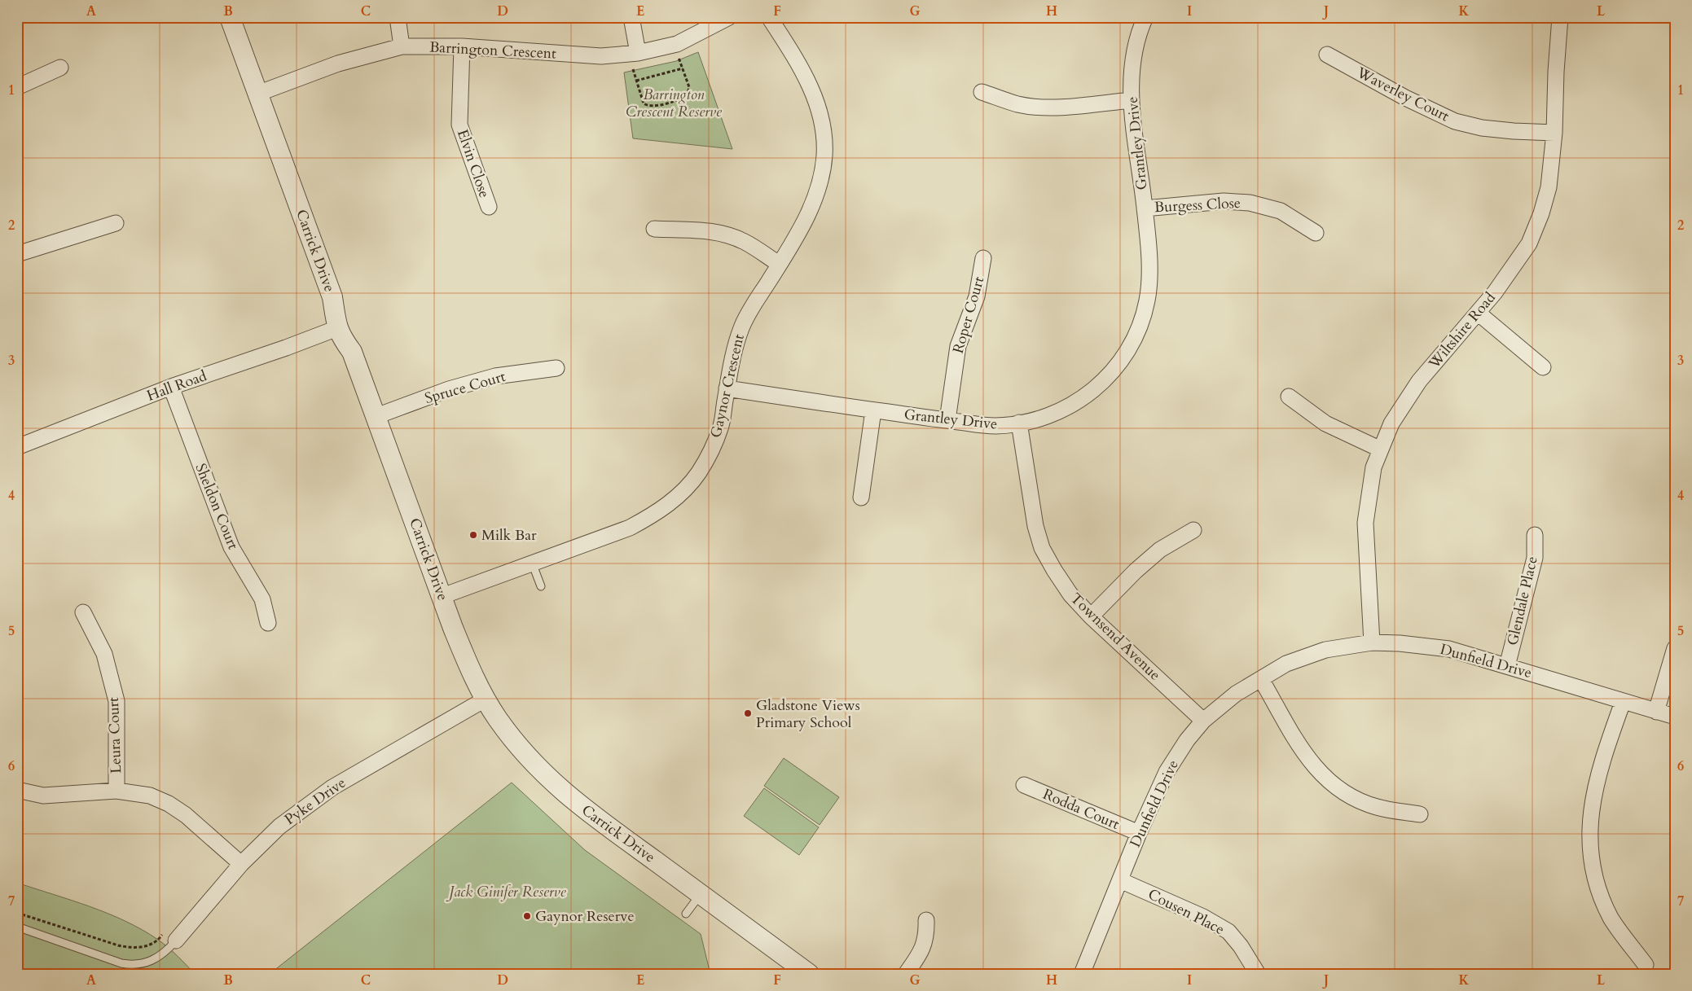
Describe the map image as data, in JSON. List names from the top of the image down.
{
  "streets": {
    "street": [
      "Barrington Crescent",
      "Waverley Court",
      "Grantley Drive",
      "Elvin Close",
      "Burgess Close",
      "Carrick Drive",
      "Roper Court",
      "Wiltshire Road",
      "Hall Road",
      "Gaynor Crescent",
      "Spruce Court",
      "Sheldon Court",
      "Glendale Place",
      "Townsend Avenue",
      "Dunfield Drive",
      "Leura Court",
      "Pyke Drive",
      "Rodda Court",
      "Cousen Place"
    ]
  },
  "crossings": [
    ["Barrington Crescent", "Elvin Close"],
    ["Barrington Crescent", "Carrick Drive"],
    ["Waverley Court", "Wiltshire Road"],
    ["Grantley Drive", "Burgess Close"],
    ["Grantley Drive", "Roper Court"],
    ["Grantley Drive", "Gaynor Crescent"],
    ["Grantley Drive", "Townsend Avenue"],
    ["Carrick Drive", "Hall Road"],
    ["Carrick Drive", "Gaynor Crescent"],
    ["Carrick Drive", "Spruce Court"],
    ["Carrick Drive", "Pyke Drive"],
    ["Wiltshire Road", "Dunfield Drive"],
    ["Hall Road", "Sheldon Court"],
    ["Glendale Place", "Dunfield Drive"],
    ["Townsend Avenue", "Dunfield Drive"],
    ["Dunfield Drive", "Rodda Court"],
    ["Dunfield Drive", "Cousen Place"]
  ],
  "parks": ["Barrington Crescent Reserve", "Jack Ginifer Reserve"],
  "places": ["Milk Bar", "Gladstone Views Primary School", "Gaynor Reserve"],
  "grid": {
    "columns": [
      "A",
      "B",
      "C",
      "D",
      "E",
      "F",
      "G",
      "H",
      "I",
      "J",
      "K",
      "L"
    ],
    "rows": [
      "1",
      "2",
      "3",
      "4",
      "5",
      "6",
      "7"
    ]
  }
}
